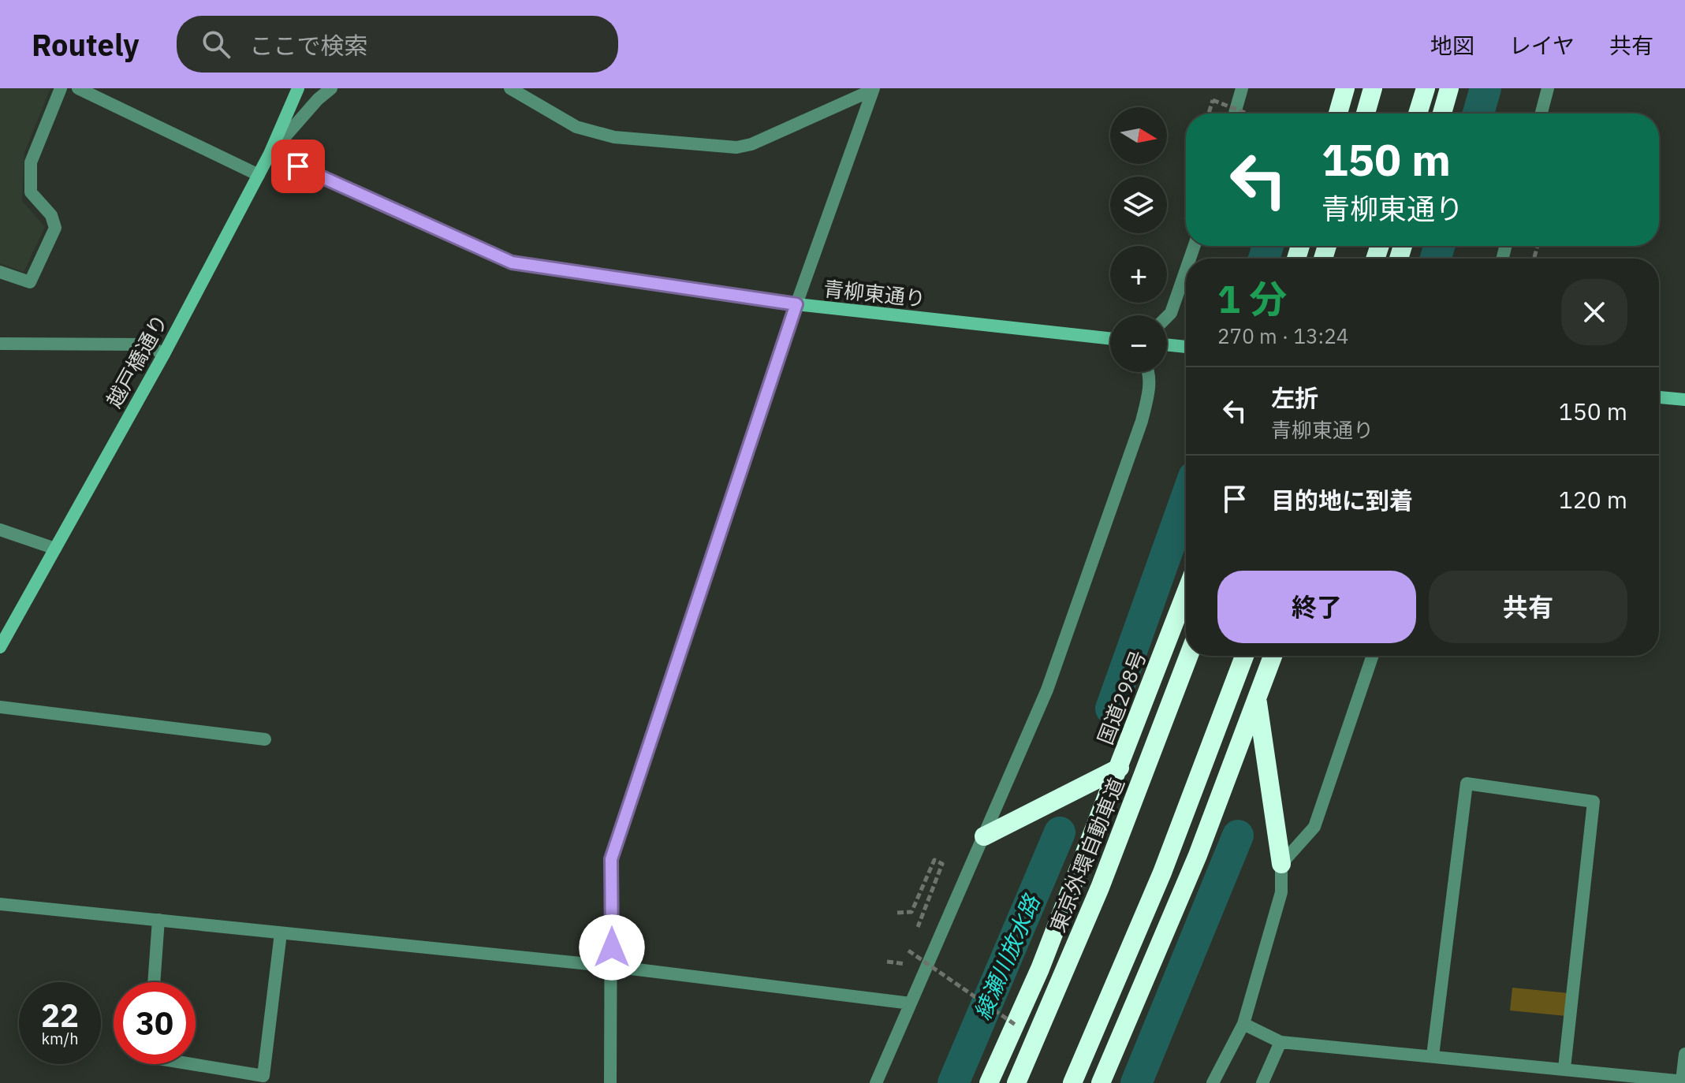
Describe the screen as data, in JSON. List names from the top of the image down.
{
  "streets": {
    "highway": ["国道298号", "東京外環自動車道"],
    "street": ["青柳東通り", "越戸橋通り"]
  },
  "crossings": [
    ["青柳東通り", "越戸橋通り"]
  ],
  "water": ["綾瀬川放水路"],
  "north": "right",
  "page": {
    "header": "Routely",
    "search": "ここで検索",
    "nav": ["地図", "レイヤ", "共有"],
    "map_buttons": ["+", "−"],
    "turn": ["150 m", "青柳東通り"],
    "heading": ["1 分", "270 m · 13:24"],
    "list": [
      {
        "name": "左折",
        "note": "青柳東通り",
        "value": "150 m"
      },
      {
        "name": "目的地に到着",
        "value": "120 m"
      }
    ],
    "buttons": ["終了", "共有"],
    "speed": "22 km/h",
    "limit": "30"
  }
}
